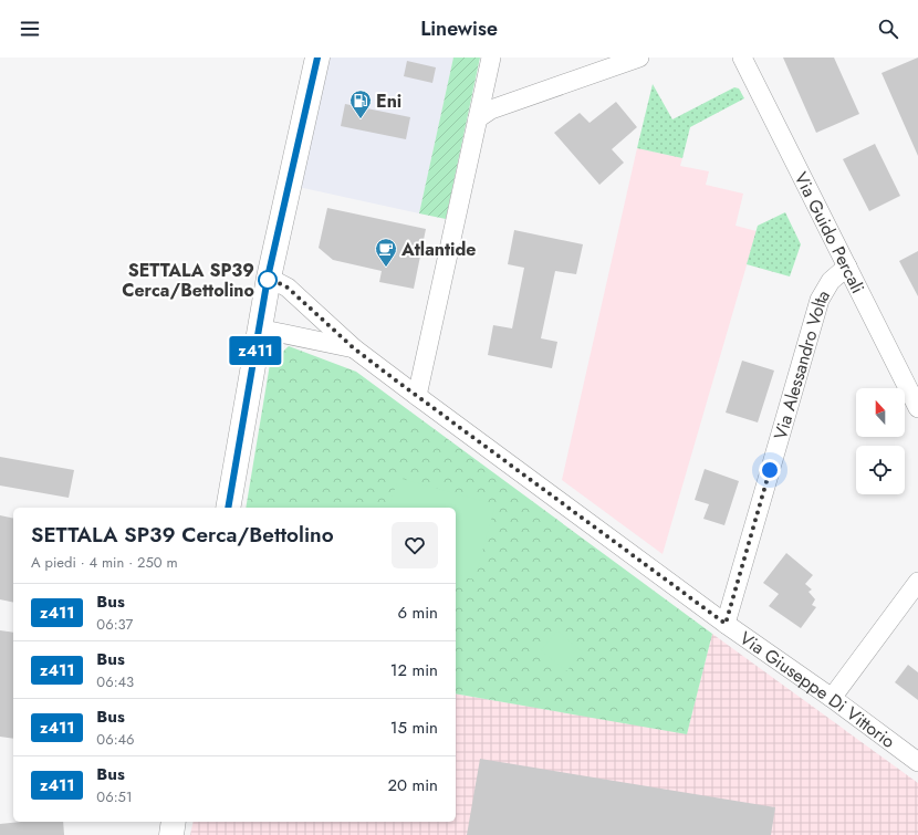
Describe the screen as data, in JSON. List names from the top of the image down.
{
  "streets": {
    "street": ["Via Guido Percali", "Via Alessandro Volta", "Via Giuseppe Di Vittorio"]
  },
  "crossings": [
    ["Via Guido Percali", "Via Alessandro Volta"],
    ["Via Alessandro Volta", "Via Giuseppe Di Vittorio"]
  ],
  "places": {
    "fuel station": ["Eni"],
    "cafe": ["Atlantide"],
    "other": ["SETTALA SP39 Cerca/Bettolino"]
  },
  "lines": ["bus line z411"],
  "north": "top",
  "page": {
    "header": "Linewise",
    "on_map": "z411",
    "heading": ["SETTALA SP39 Cerca/Bettolino", "A piedi · 4 min · 250 m"],
    "list": [
      {
        "mark": "z411",
        "name": "Bus",
        "note": "06:37",
        "value": "6 min"
      },
      {
        "mark": "z411",
        "name": "Bus",
        "note": "06:43",
        "value": "12 min"
      },
      {
        "mark": "z411",
        "name": "Bus",
        "note": "06:46",
        "value": "15 min"
      },
      {
        "mark": "z411",
        "name": "Bus",
        "note": "06:51",
        "value": "20 min"
      }
    ]
  }
}
